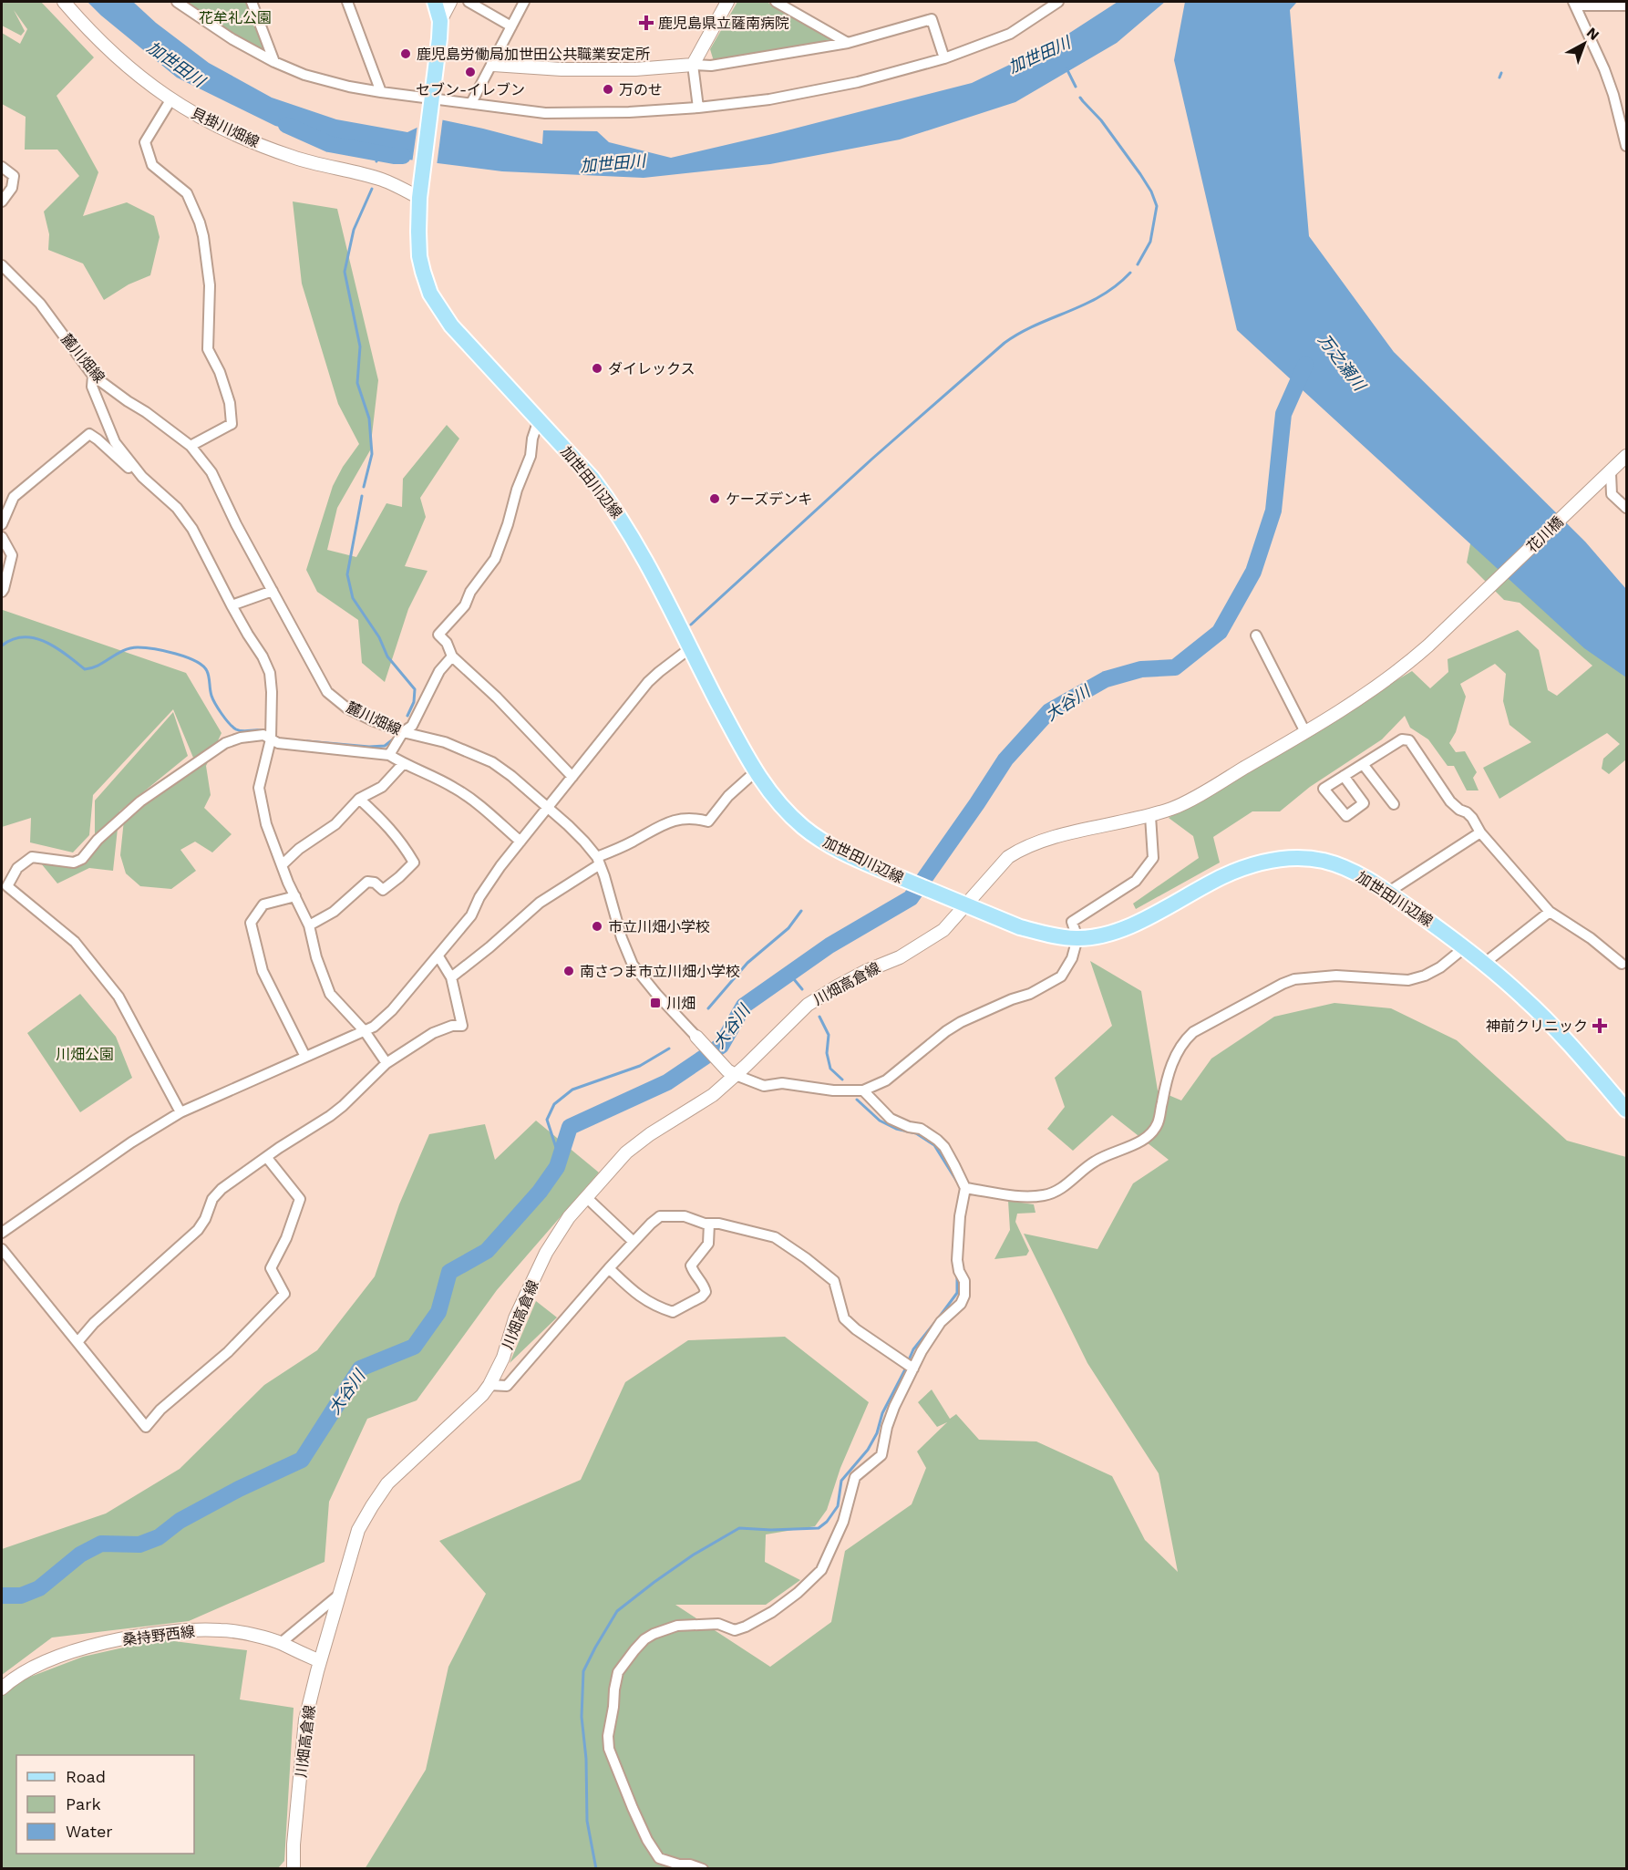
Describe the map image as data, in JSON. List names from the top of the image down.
{
  "streets": {
    "main road": ["加世田川辺線"],
    "street": [
      "貝掛川畑線",
      "麓川畑線",
      "花川橋",
      "川畑高倉線",
      "桑持野西線"
    ]
  },
  "crossings": [
    ["貝掛川畑線", "加世田川辺線"],
    ["麓川畑線", "川畑高倉線"],
    ["加世田川辺線", "川畑高倉線"],
    ["花川橋", "川畑高倉線"],
    ["川畑高倉線", "桑持野西線"]
  ],
  "water": ["加世田川", "万之瀬川", "大谷川"],
  "parks": ["花牟礼公園", "川畑公園"],
  "places": {
    "health": ["鹿児島県立薩南病院", "神前クリニック"],
    "other": [
      "鹿児島労働局加世田公共職業安定所",
      "セブン-イレブン",
      "万のせ",
      "ダイレックス",
      "ケーズデンキ",
      "市立川畑小学校",
      "南さつま市立川畑小学校"
    ],
    "transit": ["川畑"]
  },
  "legend": ["Road", "Park", "Water"],
  "north": "top right"
}
